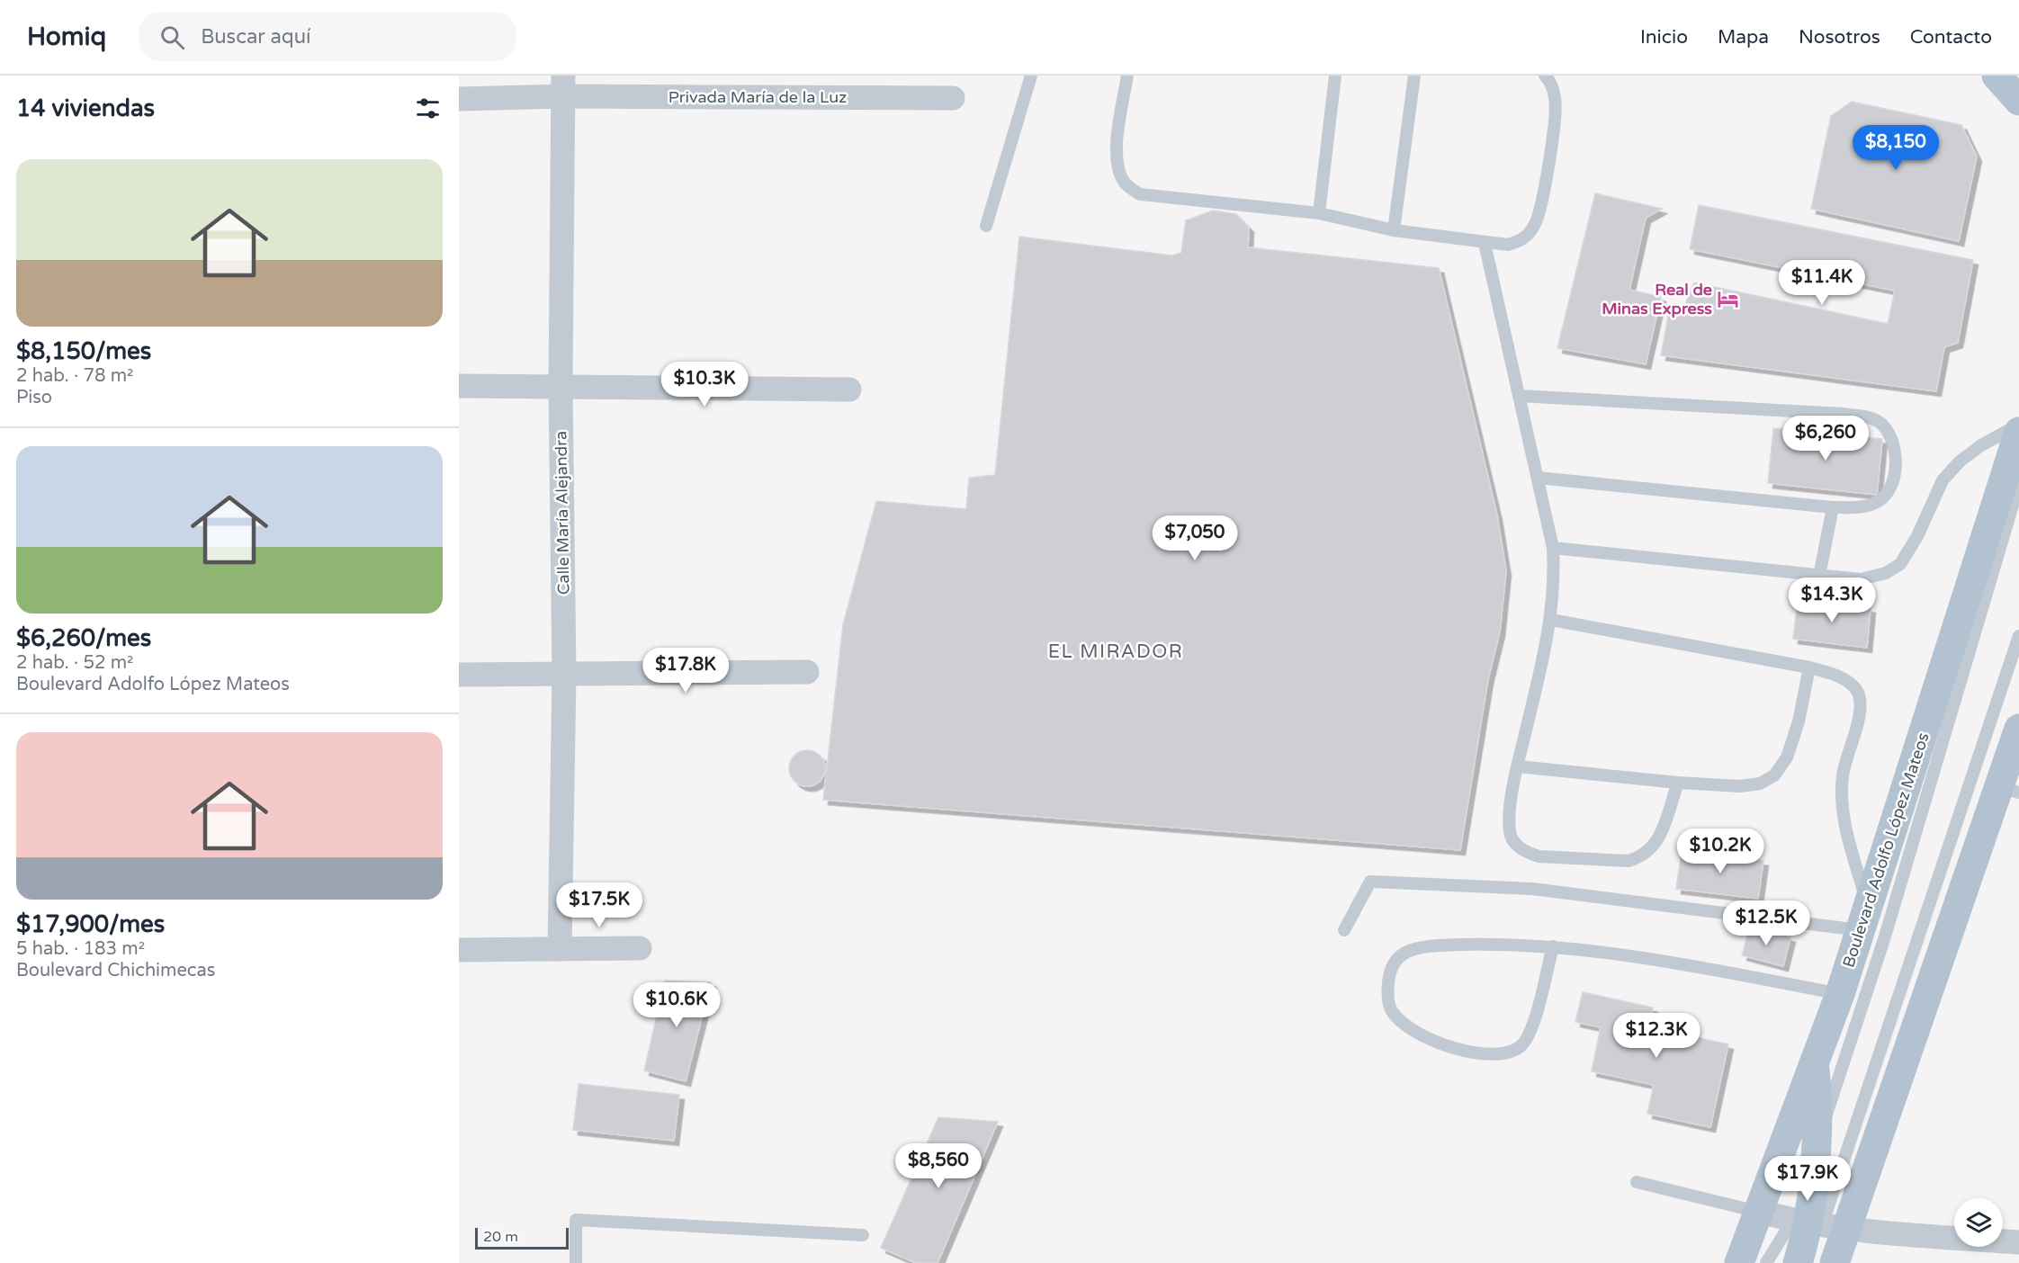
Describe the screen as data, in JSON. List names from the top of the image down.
{
  "streets": {
    "main road": ["Boulevard Adolfo López Mateos"],
    "street": ["Privada María de la Luz", "Calle María Alejandra"]
  },
  "crossings": [
    ["Privada María de la Luz", "Calle María Alejandra"]
  ],
  "districts": ["EL MIRADOR"],
  "places": {
    "hotel": ["Real de Minas Express"]
  },
  "scale_bar": "20 m",
  "page": {
    "header": "Homiq",
    "search": "Buscar aquí",
    "nav": [
      "Inicio",
      "Mapa",
      "Nosotros",
      "Contacto"
    ],
    "heading": "14 viviendas",
    "price": [
      "$8,150",
      "$11.4K",
      "$10.3K",
      "$6,260",
      "$7,050",
      "$14.3K",
      "$17.8K",
      "$10.2K",
      "$17.5K",
      "$12.5K",
      "$10.6K",
      "$12.3K",
      "$8,560",
      "$17.9K"
    ],
    "list": [
      {
        "name": "$8,150/mes",
        "note": "2 hab. · 78 m² · Piso"
      },
      {
        "name": "$6,260/mes",
        "note": "2 hab. · 52 m² · Boulevard Adolfo López Mateos"
      },
      {
        "name": "$17,900/mes",
        "note": "5 hab. · 183 m² · Boulevard Chichimecas"
      }
    ],
    "scale": "20 m"
  }
}
